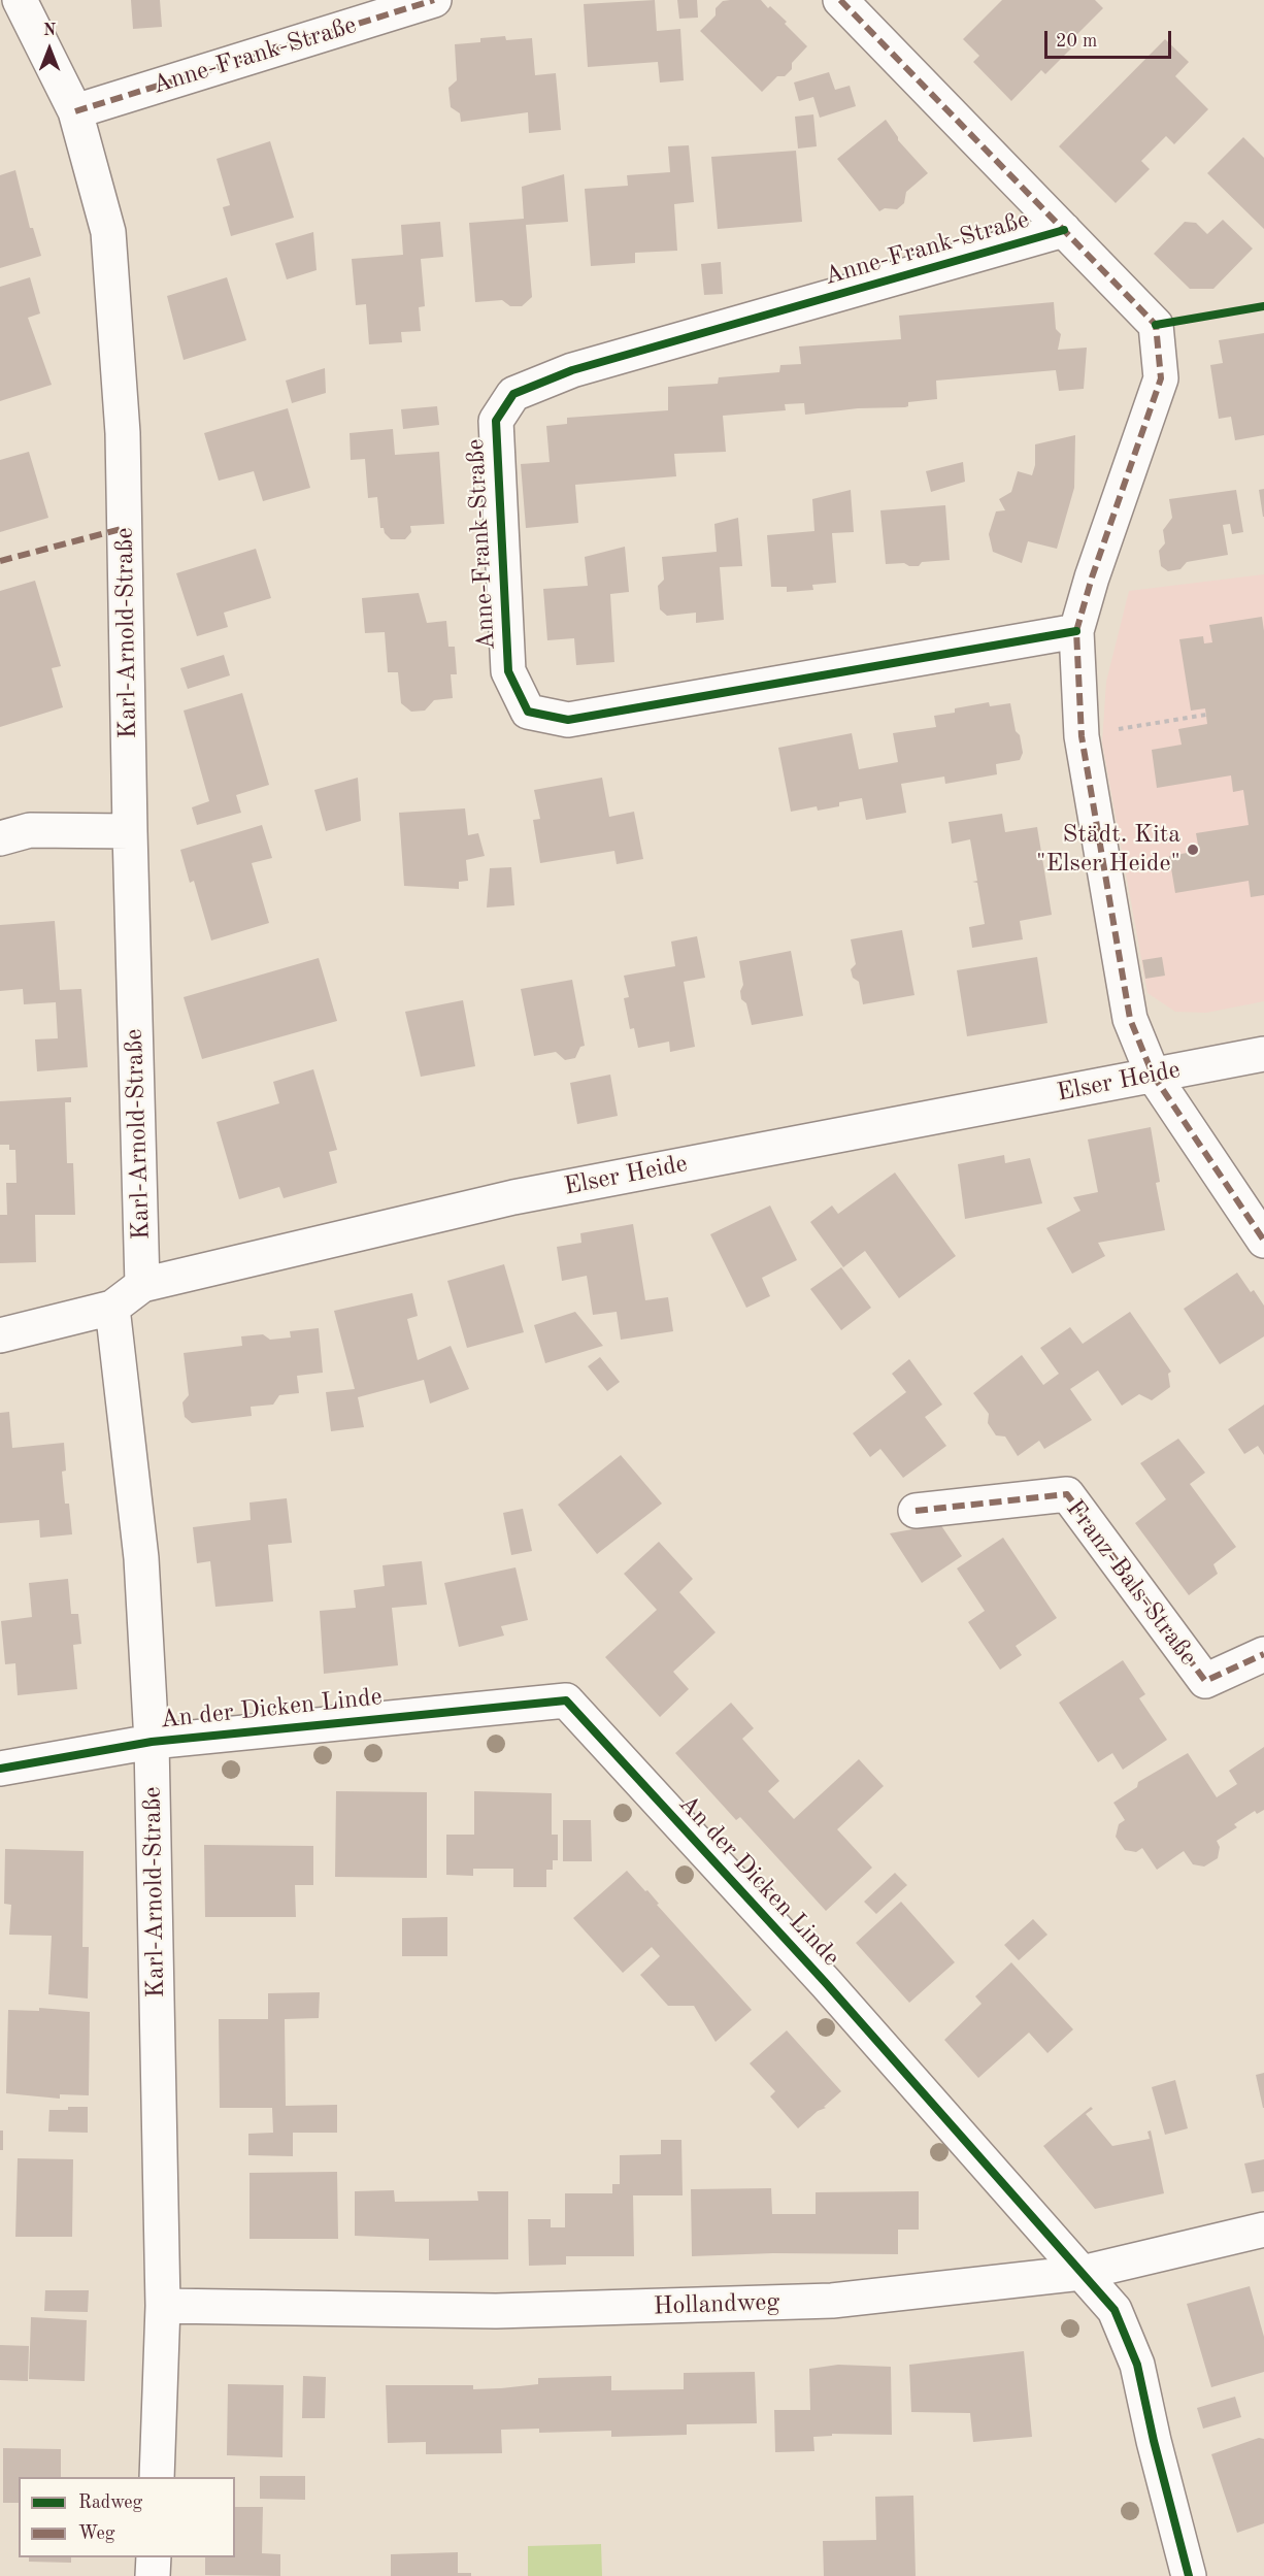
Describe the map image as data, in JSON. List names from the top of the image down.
{
  "streets": {
    "street": [
      "Anne-Frank-Straße",
      "Karl-Arnold-Straße",
      "Elser Heide",
      "Franz-Bals-Straße",
      "An der Dicken Linde",
      "Hollandweg"
    ]
  },
  "crossings": [
    ["Anne-Frank-Straße", "Karl-Arnold-Straße"],
    ["Anne-Frank-Straße", "Elser Heide"],
    ["Karl-Arnold-Straße", "Elser Heide"],
    ["Karl-Arnold-Straße", "An der Dicken Linde"],
    ["Karl-Arnold-Straße", "Hollandweg"],
    ["An der Dicken Linde", "Hollandweg"]
  ],
  "places": ["Städt. Kita \"Elser Heide\""],
  "legend": ["Radweg", "Weg"],
  "scale_bar": "20 m",
  "north": "top"
}
